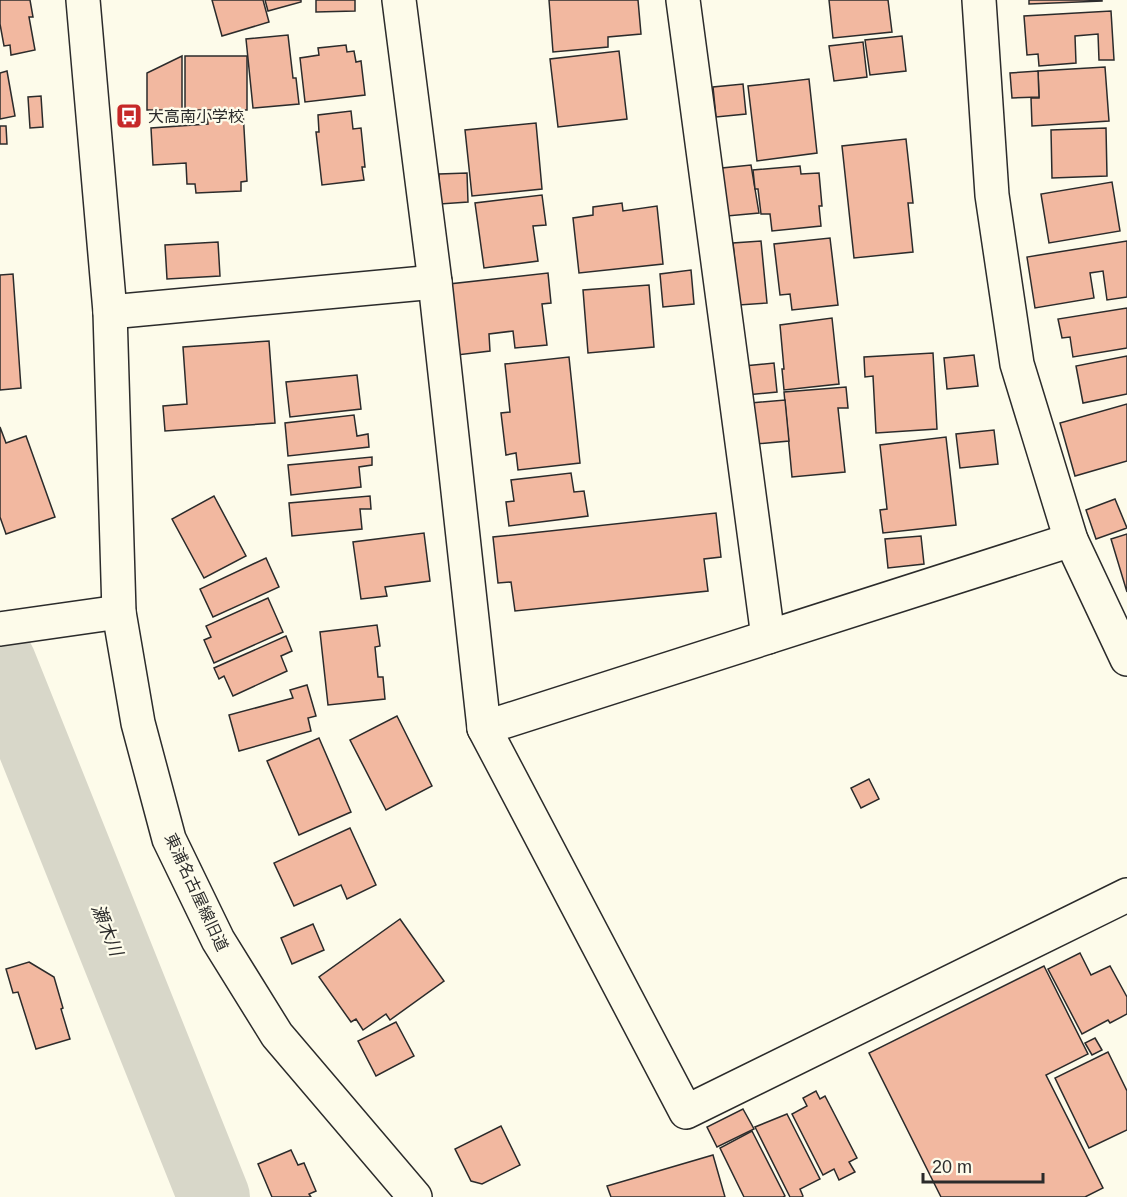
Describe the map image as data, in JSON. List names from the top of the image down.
{
  "streets": {
    "street": ["東浦名古屋線旧道"]
  },
  "water": ["瀬木川"],
  "places": {
    "bus stop": ["大高南小学校"]
  },
  "scale_bar": "20 m"
}
